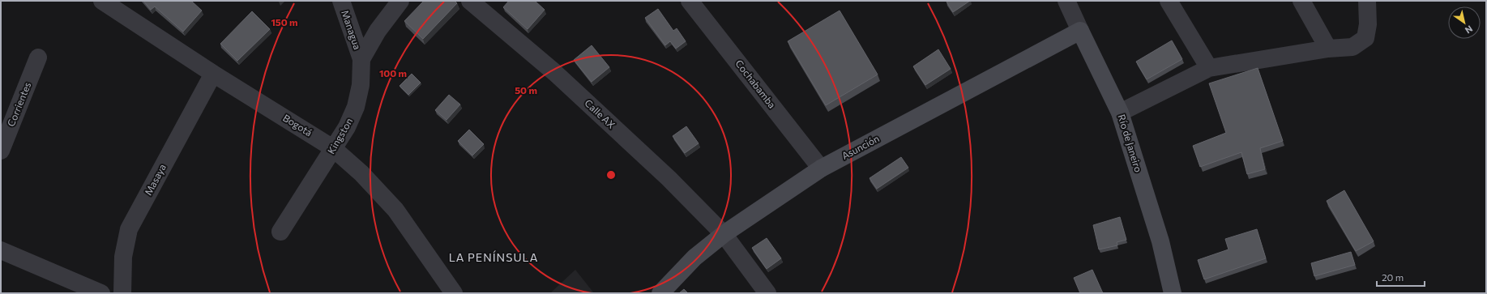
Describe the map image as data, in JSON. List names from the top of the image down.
{
  "streets": {
    "street": [
      "Managua",
      "Cochabamba",
      "Corrientes",
      "Calle AX",
      "Bogotá",
      "Kingston",
      "Río de Janeiro",
      "Asunción",
      "Masaya"
    ]
  },
  "crossings": [
    ["Managua", "Kingston"],
    ["Cochabamba", "Asunción"],
    ["Calle AX", "Asunción"],
    ["Bogotá", "Kingston"],
    ["Bogotá", "Masaya"],
    ["Río de Janeiro", "Asunción"]
  ],
  "districts": ["LA PENÍNSULA"],
  "scale_bar": "20 m",
  "north": "bottom right",
  "rings": ["150 m", "100 m", "50 m"]
}
